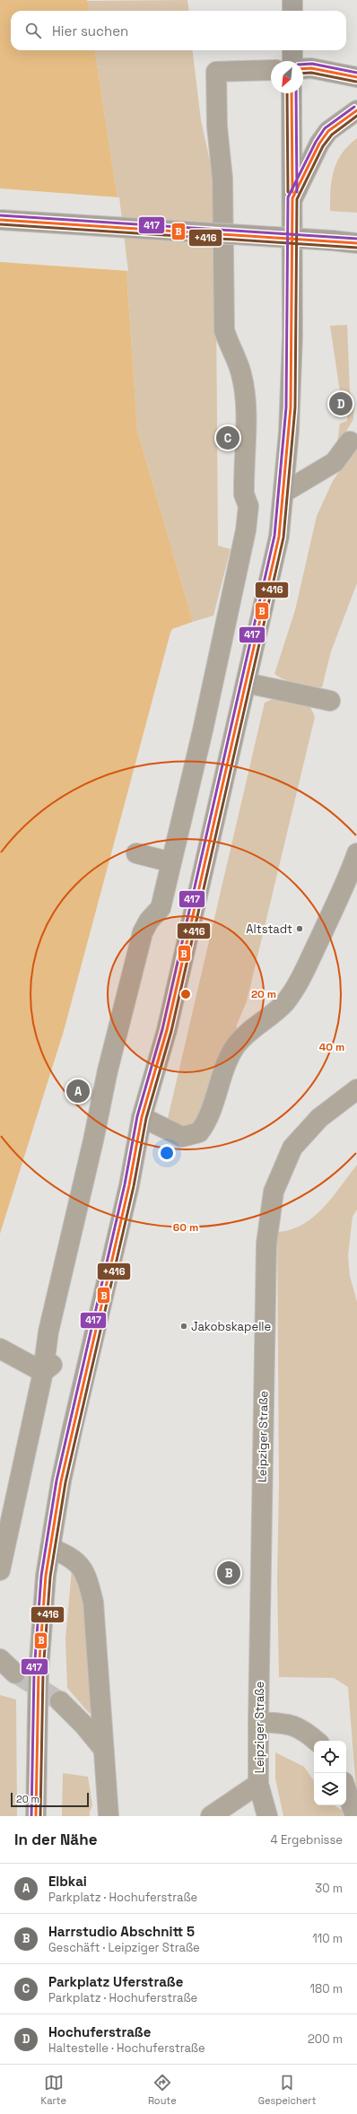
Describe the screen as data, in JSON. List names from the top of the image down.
{
  "streets": {
    "street": ["Leipziger Straße"]
  },
  "places": ["Altstadt", "Jakobskapelle"],
  "lines": ["transit line 417", "transit line B", "transit line +416"],
  "scale_bar": "20 m",
  "north": "bottom left",
  "page": {
    "search": "Hier suchen",
    "pins": [
      "D",
      "C",
      "A",
      "B"
    ],
    "scale": "20 m",
    "heading": ["In der Nähe", "4 Ergebnisse"],
    "list": [
      {
        "mark": "A",
        "name": "Elbkai",
        "note": "Parkplatz · Hochuferstraße",
        "value": "30 m"
      },
      {
        "mark": "B",
        "name": "Harrstudio Abschnitt 5",
        "note": "Geschäft · Leipziger Straße",
        "value": "110 m"
      },
      {
        "mark": "C",
        "name": "Parkplatz Uferstraße",
        "note": "Parkplatz · Hochuferstraße",
        "value": "180 m"
      },
      {
        "mark": "D",
        "name": "Hochuferstraße",
        "note": "Haltestelle · Hochuferstraße",
        "value": "200 m"
      }
    ],
    "nav": ["Karte", "Route", "Gespeichert"]
  },
  "rings": ["20 m", "40 m", "60 m"]
}
